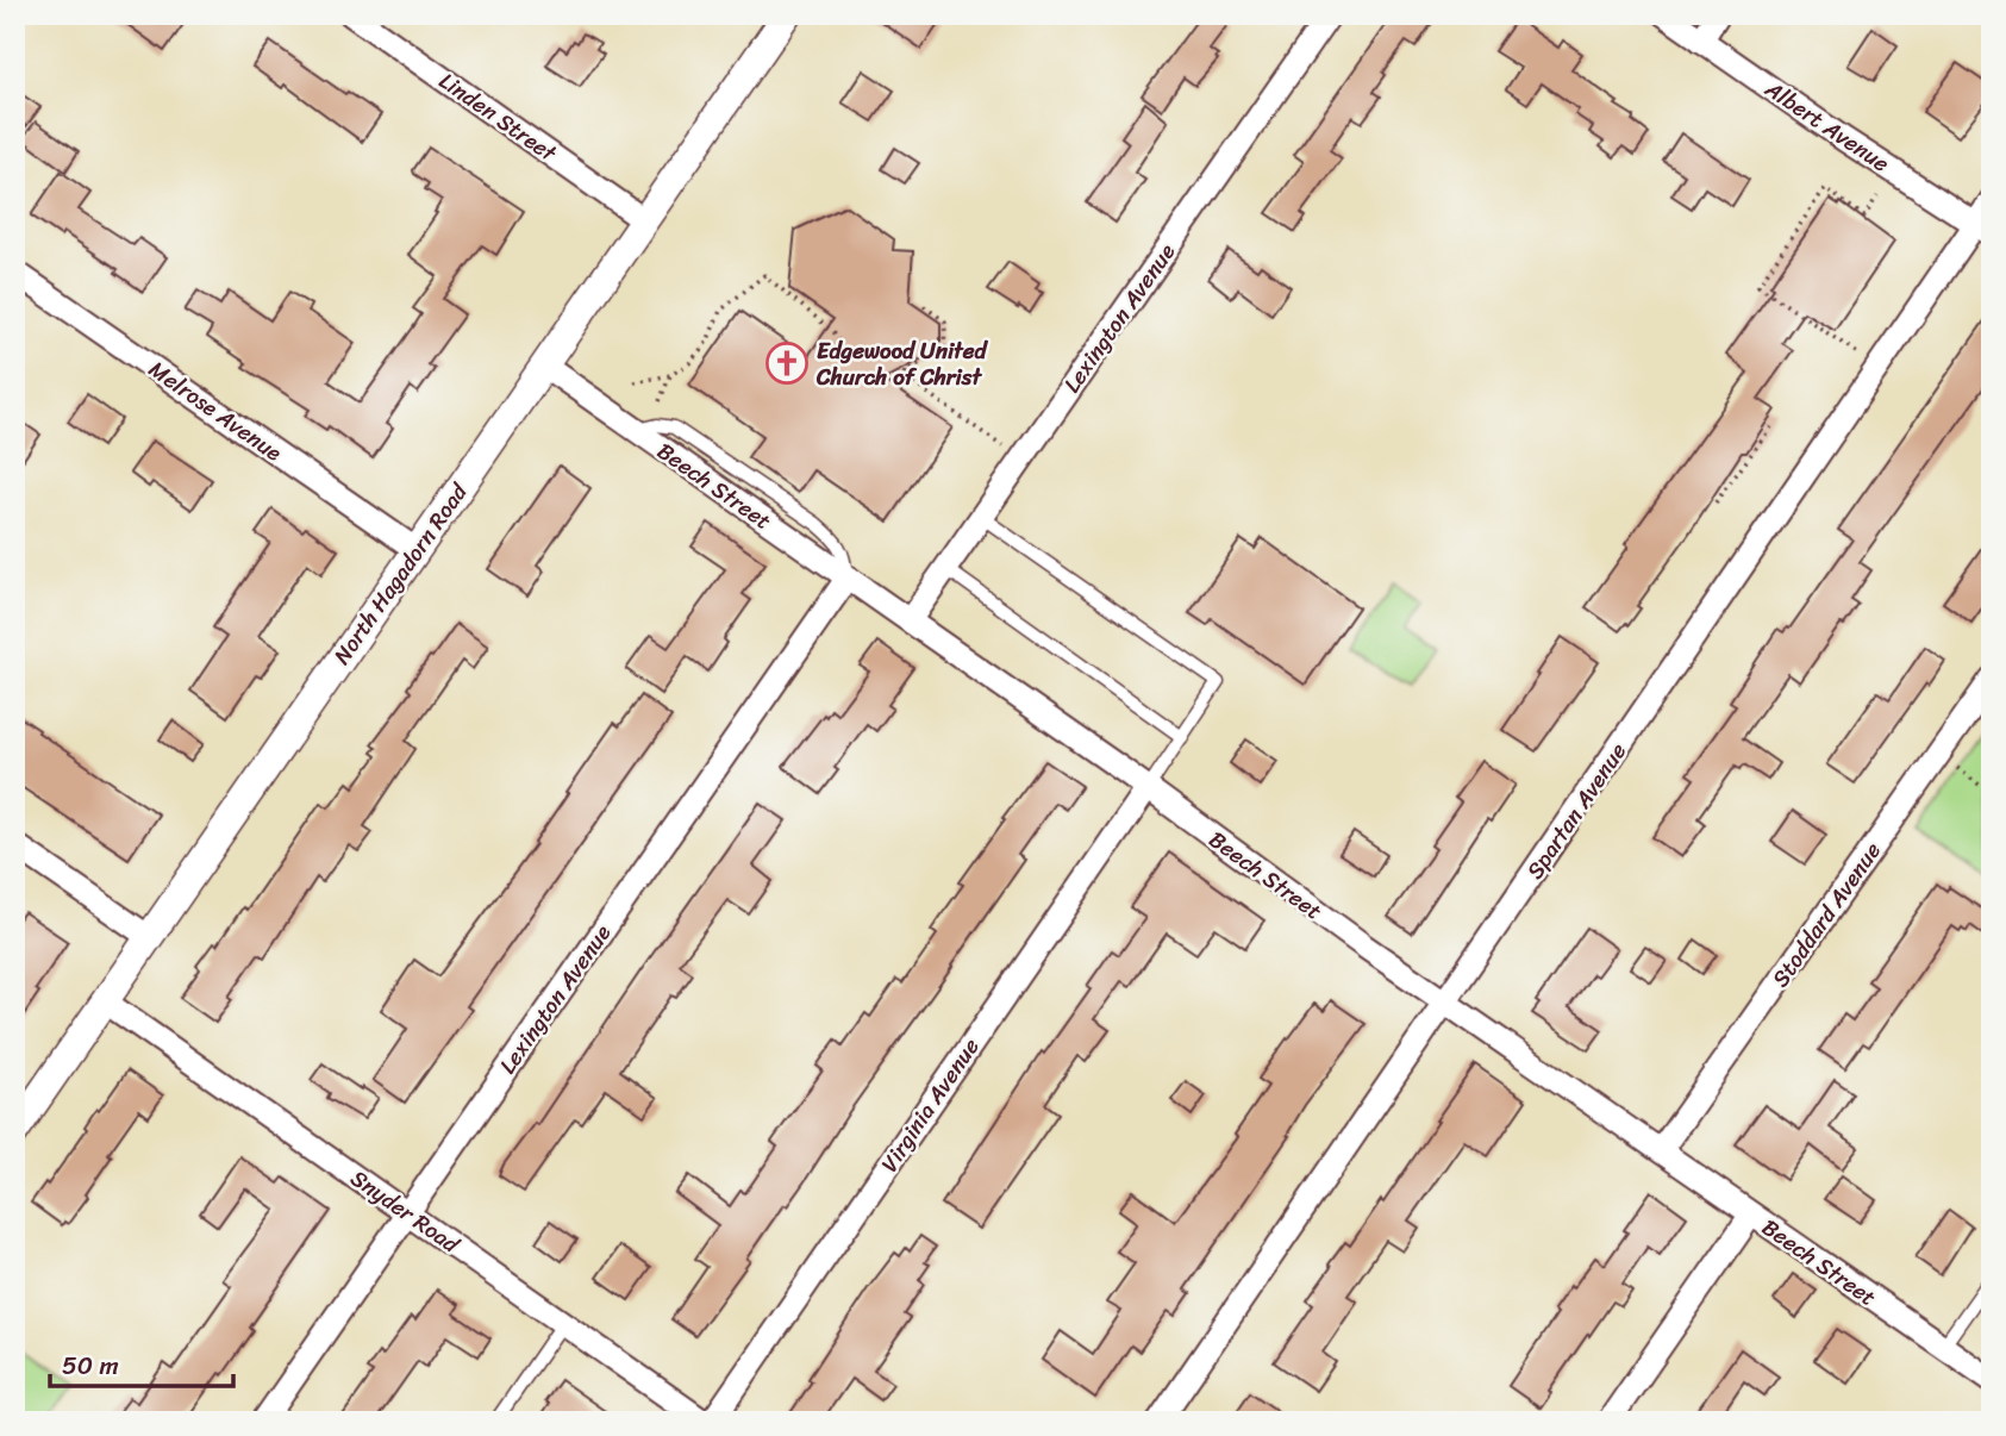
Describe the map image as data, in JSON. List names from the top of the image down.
{
  "streets": {
    "street": [
      "Linden Street",
      "Albert Avenue",
      "Lexington Avenue",
      "Melrose Avenue",
      "Beech Street",
      "North Hagadorn Road",
      "Spartan Avenue",
      "Stoddard Avenue",
      "Virginia Avenue",
      "Snyder Road"
    ]
  },
  "crossings": [
    ["Linden Street", "North Hagadorn Road"],
    ["Albert Avenue", "Spartan Avenue"],
    ["Lexington Avenue", "Beech Street"],
    ["Lexington Avenue", "Snyder Road"],
    ["Melrose Avenue", "North Hagadorn Road"],
    ["Beech Street", "North Hagadorn Road"],
    ["Beech Street", "Spartan Avenue"],
    ["Beech Street", "Stoddard Avenue"],
    ["Beech Street", "Virginia Avenue"],
    ["North Hagadorn Road", "Snyder Road"]
  ],
  "places": {
    "church": ["Edgewood United Church of Christ"]
  },
  "scale_bar": "50 m"
}
